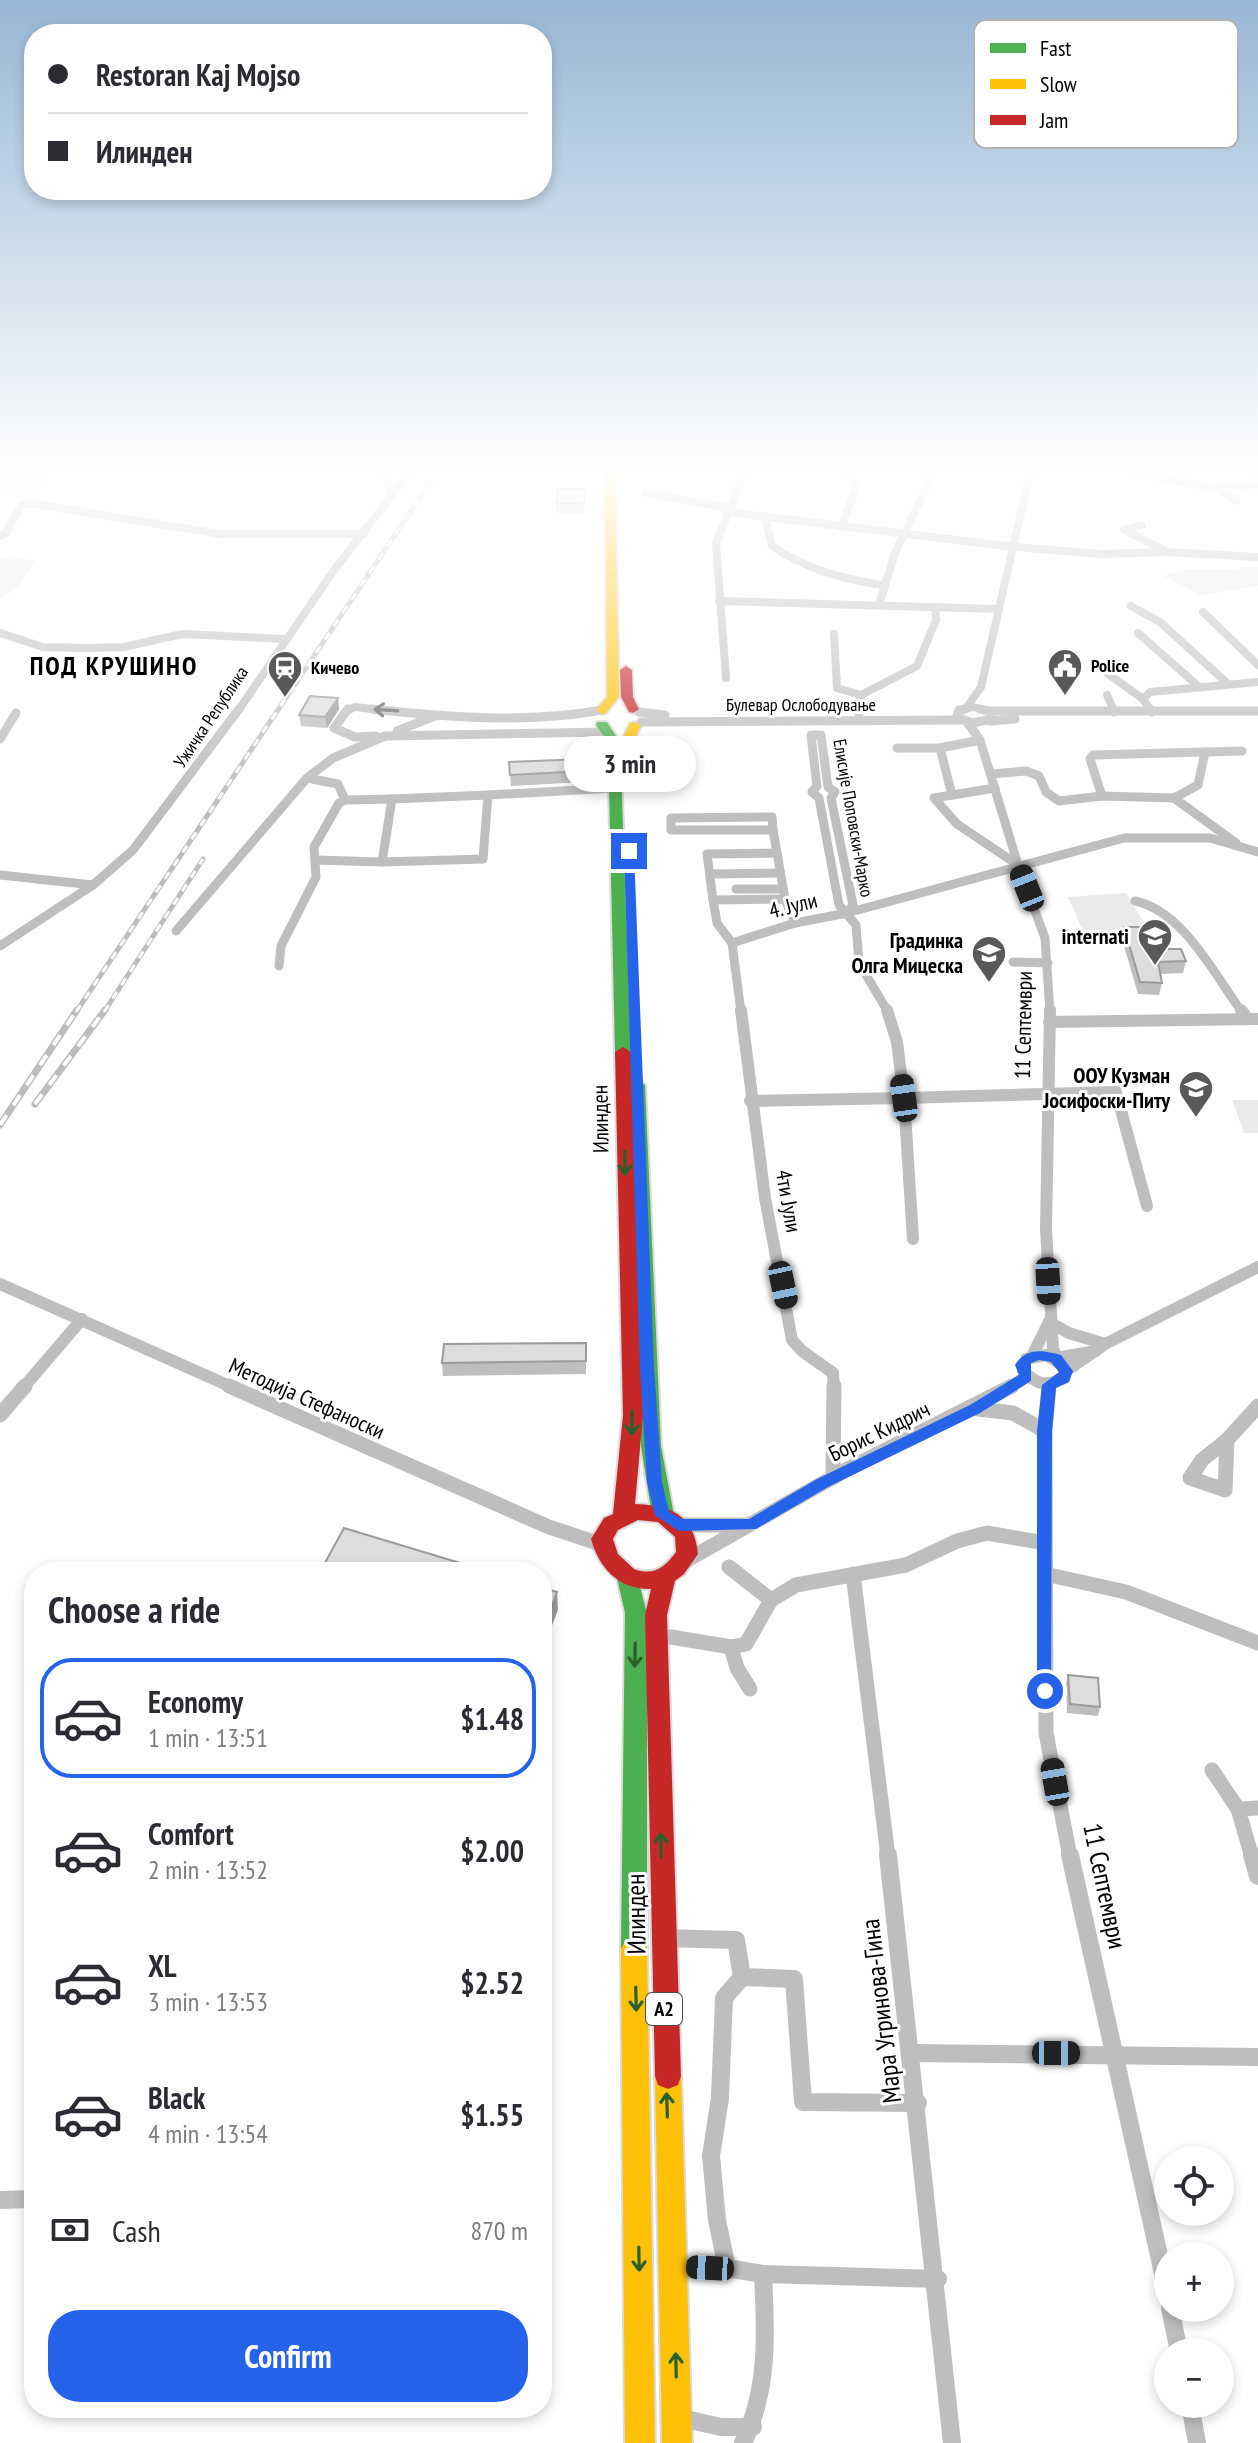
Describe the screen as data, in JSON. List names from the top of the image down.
{
  "streets": {
    "main road": ["Илинден", "A2"],
    "street": [
      "Булевар Ослободување",
      "Ужичка Република",
      "Елисије Поповски-Марко",
      "4. Јули",
      "11 Септември",
      "4ти Јули",
      "Методија Стефаноски",
      "Борис Кидрич",
      "Мара Угринова-Гина"
    ]
  },
  "crossings": [
    ["Булевар Ослободување", "11 Септември"],
    ["Булевар Ослободување", "Илинден"],
    ["Елисије Поповски-Марко", "4. Јули"],
    ["4. Јули", "11 Септември"],
    ["Илинден", "Методија Стефаноски"],
    ["Илинден", "Борис Кидрич"],
    ["4ти Јули", "Борис Кидрич"],
    ["Методија Стефаноски", "Борис Кидрич"]
  ],
  "districts": ["ПОД КРУШИНО"],
  "places": {
    "public building": ["Police"],
    "station": ["Кичево"],
    "school or university": ["internati", "Градинка Олга Мицеска", "ООУ Кузман Јосифоски-Питу"]
  },
  "legend": ["Fast", "Slow", "Jam"],
  "page": {
    "banner": ["Restoran Kaj Mojso", "Илинден"],
    "bubble": "3 min",
    "heading": "Choose a ride",
    "list": [
      {
        "name": "Economy",
        "note": "1 min · 13:51",
        "value": "$1.48"
      },
      {
        "name": "Comfort",
        "note": "2 min · 13:52",
        "value": "$2.00"
      },
      {
        "name": "XL",
        "note": "3 min · 13:53",
        "value": "$2.52"
      },
      {
        "name": "Black",
        "note": "4 min · 13:54",
        "value": "$1.55"
      }
    ],
    "map_buttons": ["+", "−"],
    "pay": ["Cash", "870 m"],
    "buttons": "Confirm"
  }
}
